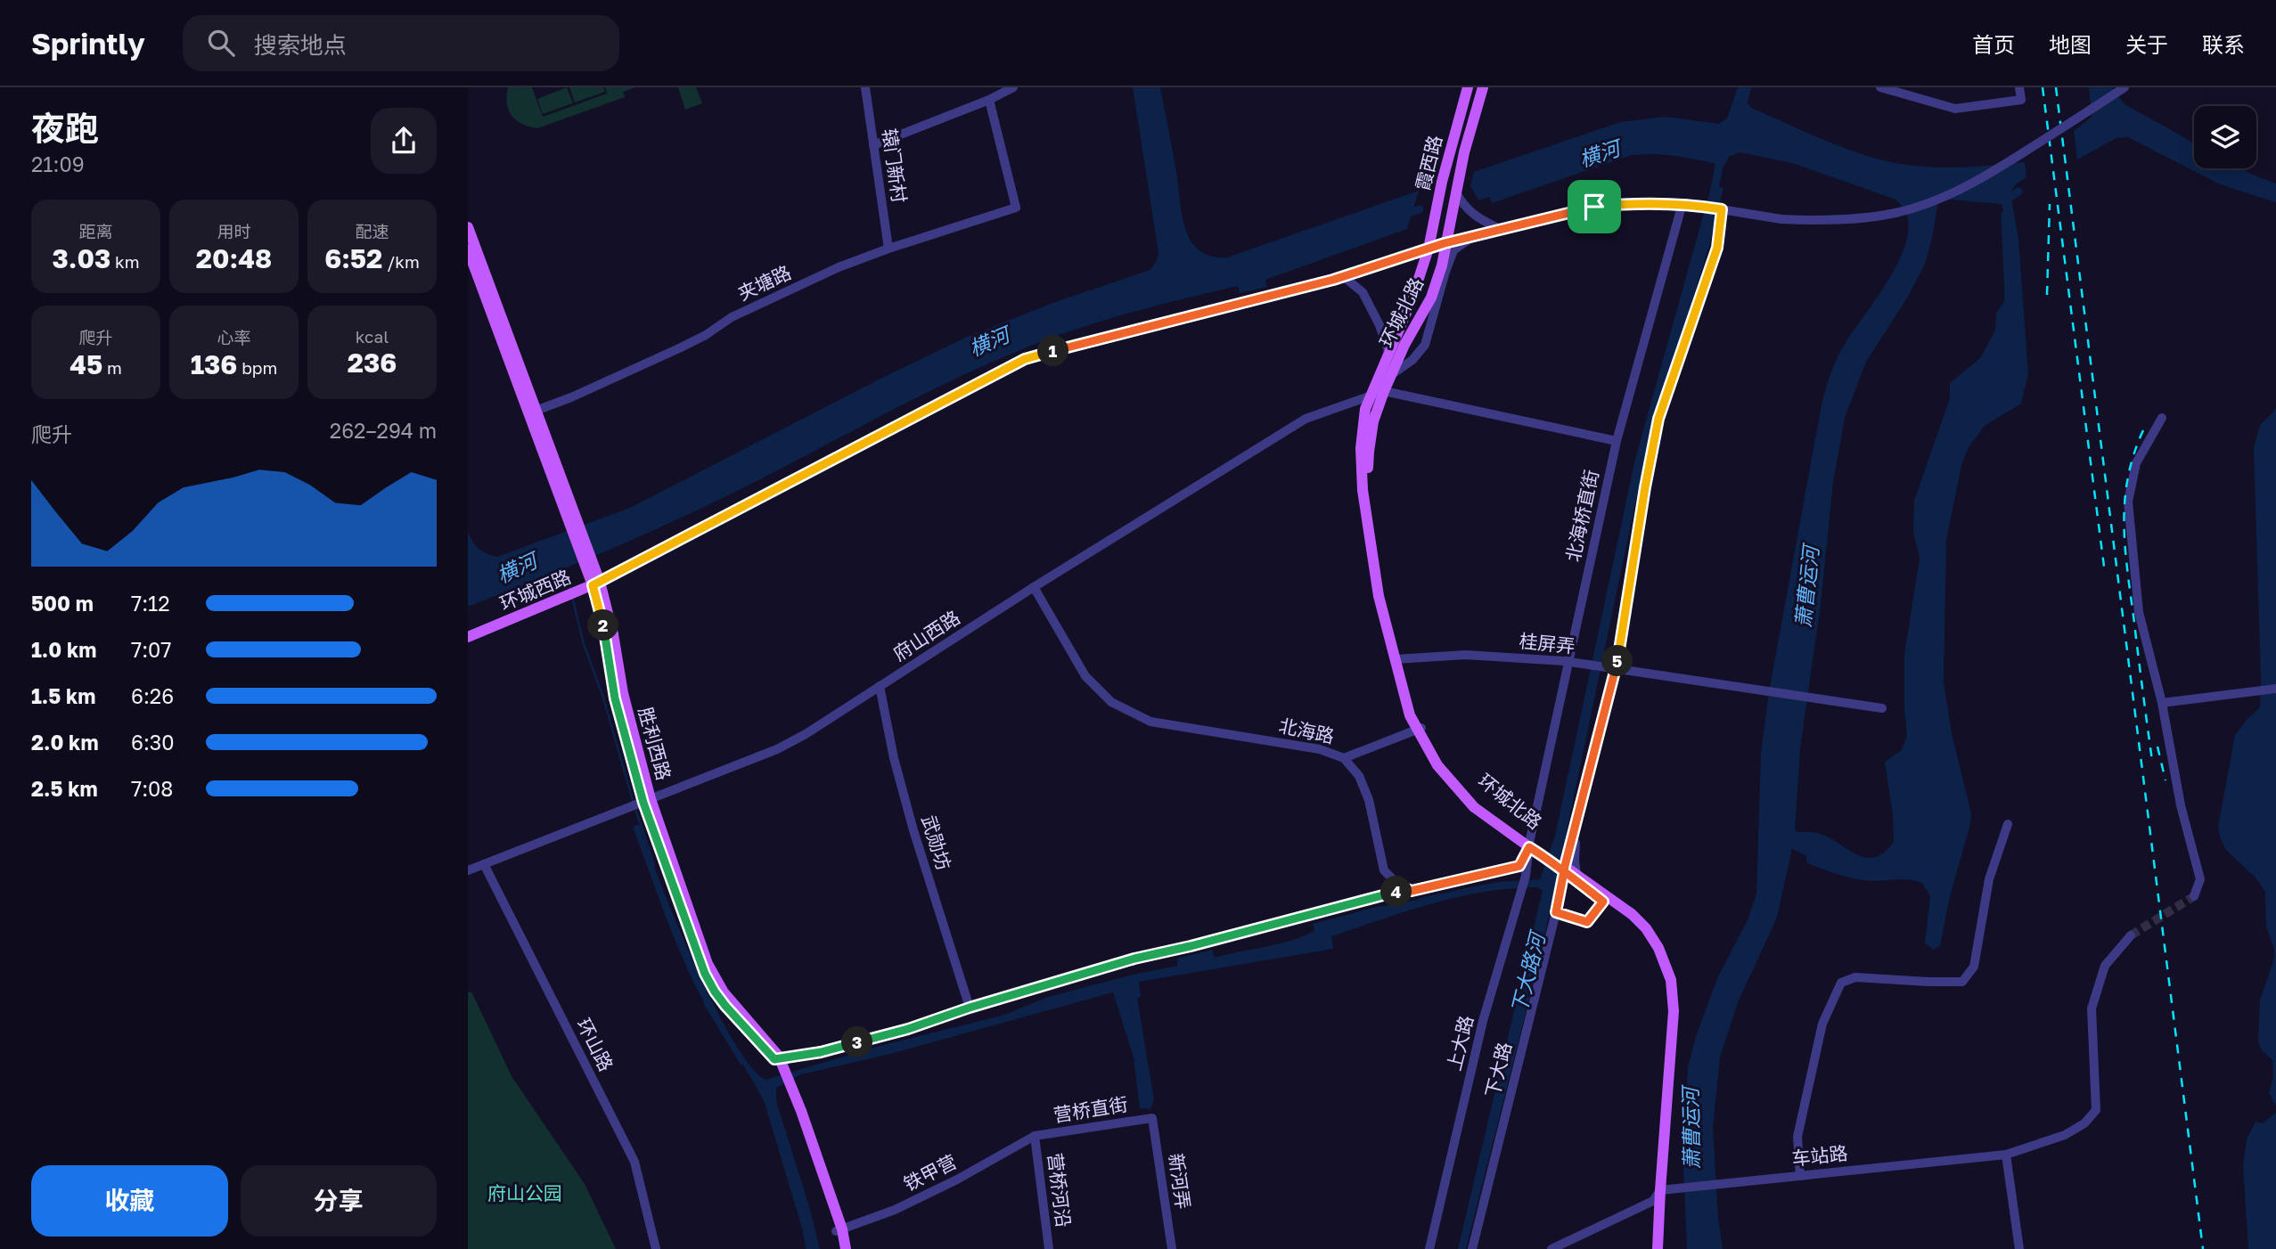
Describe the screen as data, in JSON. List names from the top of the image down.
{
  "streets": {
    "main road": [
      "霞西路",
      "环城北路",
      "环城西路",
      "胜利西路"
    ],
    "street": [
      "辕门新村",
      "夹塘路",
      "北海桥直街",
      "府山西路",
      "桂屏弄",
      "北海路",
      "武勋坊",
      "上大路",
      "环山路",
      "下大路",
      "营桥直街",
      "车站路",
      "铁甲营",
      "新河弄",
      "营桥河沿"
    ]
  },
  "crossings": [
    ["霞西路", "环城北路"],
    ["霞西路", "环城西路"],
    ["辕门新村", "夹塘路"],
    ["夹塘路", "胜利西路"],
    ["环城北路", "北海桥直街"],
    ["环城北路", "环城西路"],
    ["环城北路", "府山西路"],
    ["环城北路", "桂屏弄"],
    ["环城北路", "上大路"],
    ["环城北路", "车站路"],
    ["北海桥直街", "桂屏弄"],
    ["北海桥直街", "上大路"],
    ["环城西路", "胜利西路"],
    ["府山西路", "北海路"],
    ["府山西路", "胜利西路"],
    ["府山西路", "武勋坊"],
    ["府山西路", "环山路"],
    ["桂屏弄", "下大路"],
    ["胜利西路", "铁甲营"],
    ["营桥直街", "铁甲营"],
    ["营桥直街", "新河弄"],
    ["营桥直街", "营桥河沿"],
    ["铁甲营", "营桥河沿"]
  ],
  "water": ["横河", "萧曹运河", "下大路河"],
  "parks": ["府山公园"],
  "page": {
    "header": "Sprintly",
    "search": "搜索地点",
    "nav": [
      "首页",
      "地图",
      "关于",
      "联系"
    ],
    "heading": ["夜跑", "21:09"],
    "stats": [
      ["距离", "3.03 km"],
      ["用时", "20:48"],
      ["配速", "6:52 /km"],
      ["爬升", "45 m"],
      ["心率", "136 bpm"],
      ["kcal", "236"]
    ],
    "pins": [
      "1",
      "2",
      "5",
      "4",
      "3"
    ],
    "chart": ["爬升", "262–294 m"],
    "list": [
      {
        "name": "500 m",
        "note": "7:12"
      },
      {
        "name": "1.0 km",
        "note": "7:07"
      },
      {
        "name": "1.5 km",
        "note": "6:26"
      },
      {
        "name": "2.0 km",
        "note": "6:30"
      },
      {
        "name": "2.5 km",
        "note": "7:08"
      }
    ],
    "buttons": ["收藏", "分享"]
  }
}
